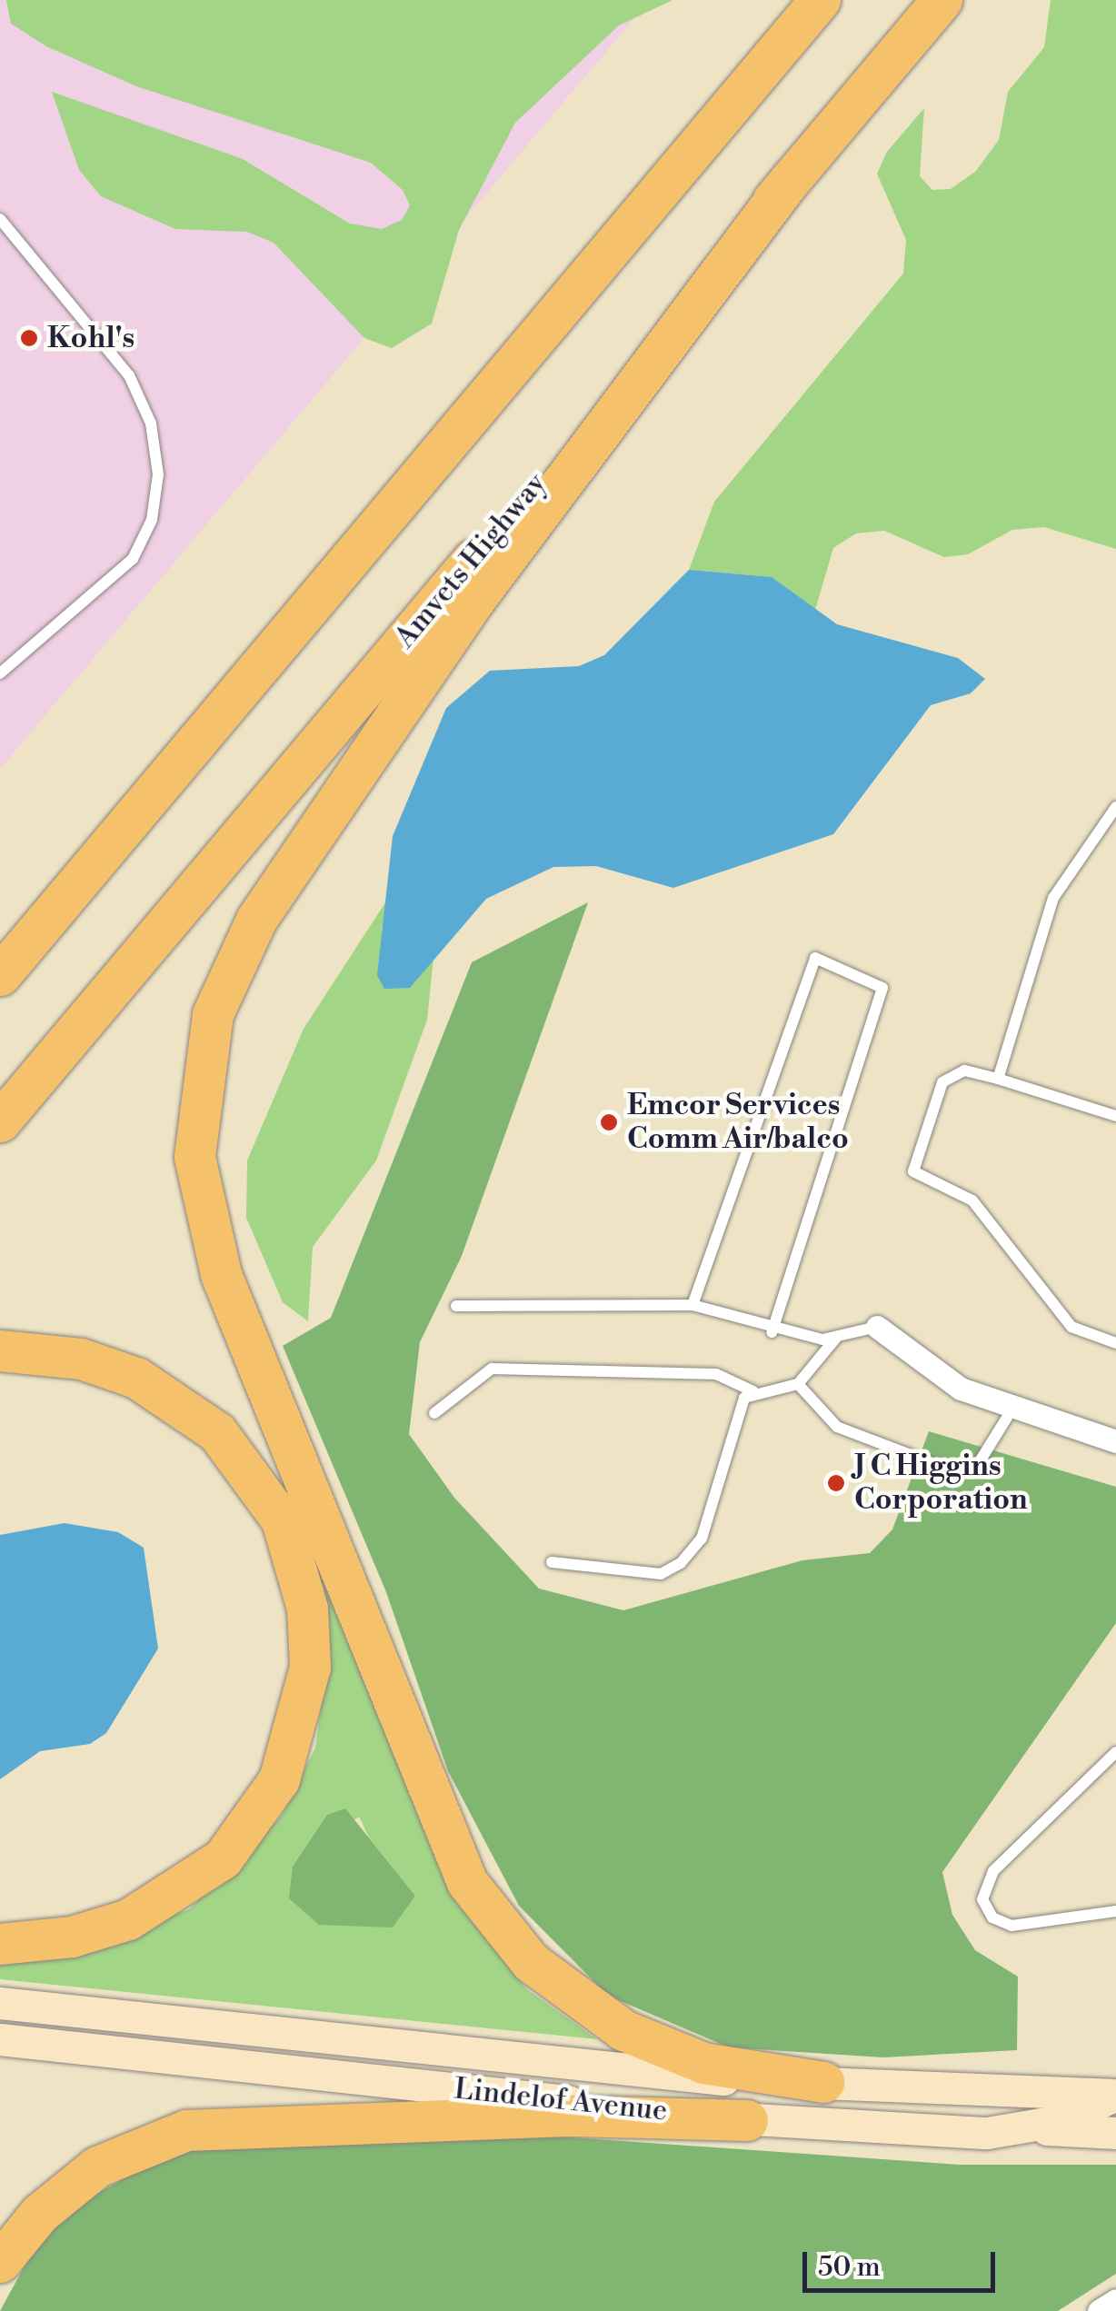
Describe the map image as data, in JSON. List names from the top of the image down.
{
  "streets": {
    "highway": ["Amvets Highway"],
    "main road": ["Lindelof Avenue"]
  },
  "places": ["Kohl's", "Emcor Services Comm Air/balco", "J C Higgins Corporation"],
  "scale_bar": "50 m"
}
